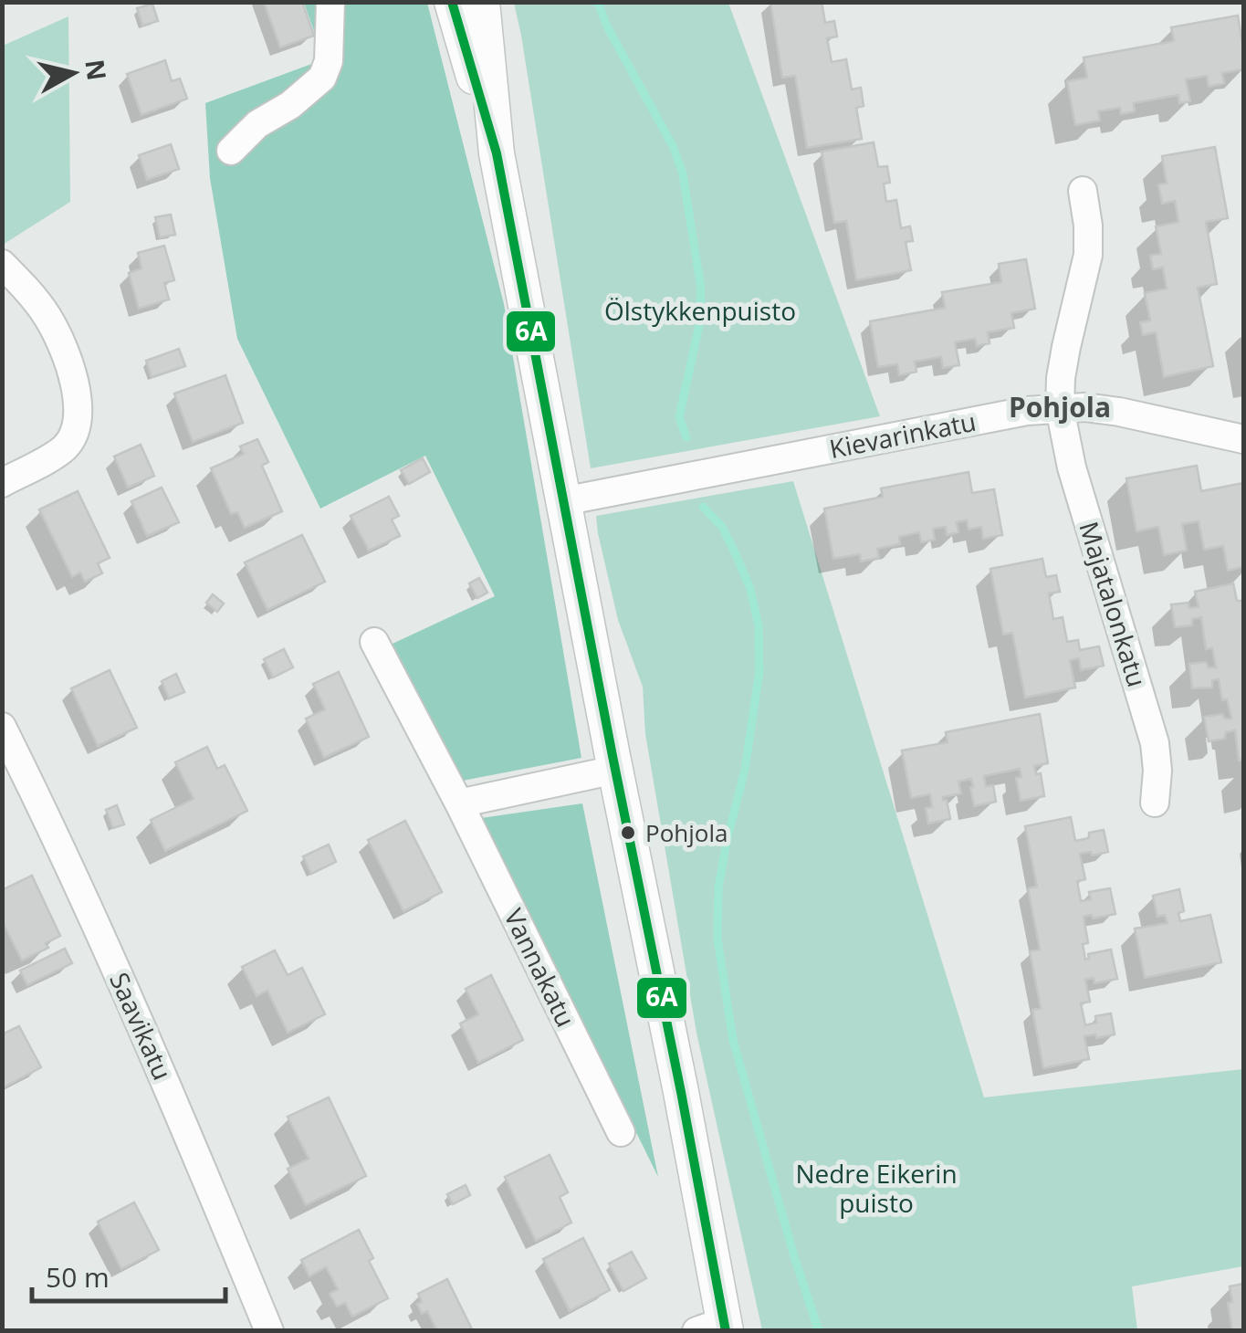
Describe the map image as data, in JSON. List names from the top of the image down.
{
  "streets": {
    "street": [
      "Kievarinkatu",
      "Majatalonkatu",
      "Vannakatu",
      "Saavikatu"
    ]
  },
  "crossings": [
    ["Kievarinkatu", "Majatalonkatu"]
  ],
  "districts": ["Pohjola"],
  "parks": ["Ölstykkenpuisto", "Nedre Eikerin puisto"],
  "places": ["Pohjola"],
  "lines": ["transit line 6A"],
  "scale_bar": "50 m",
  "north": "right"
}
